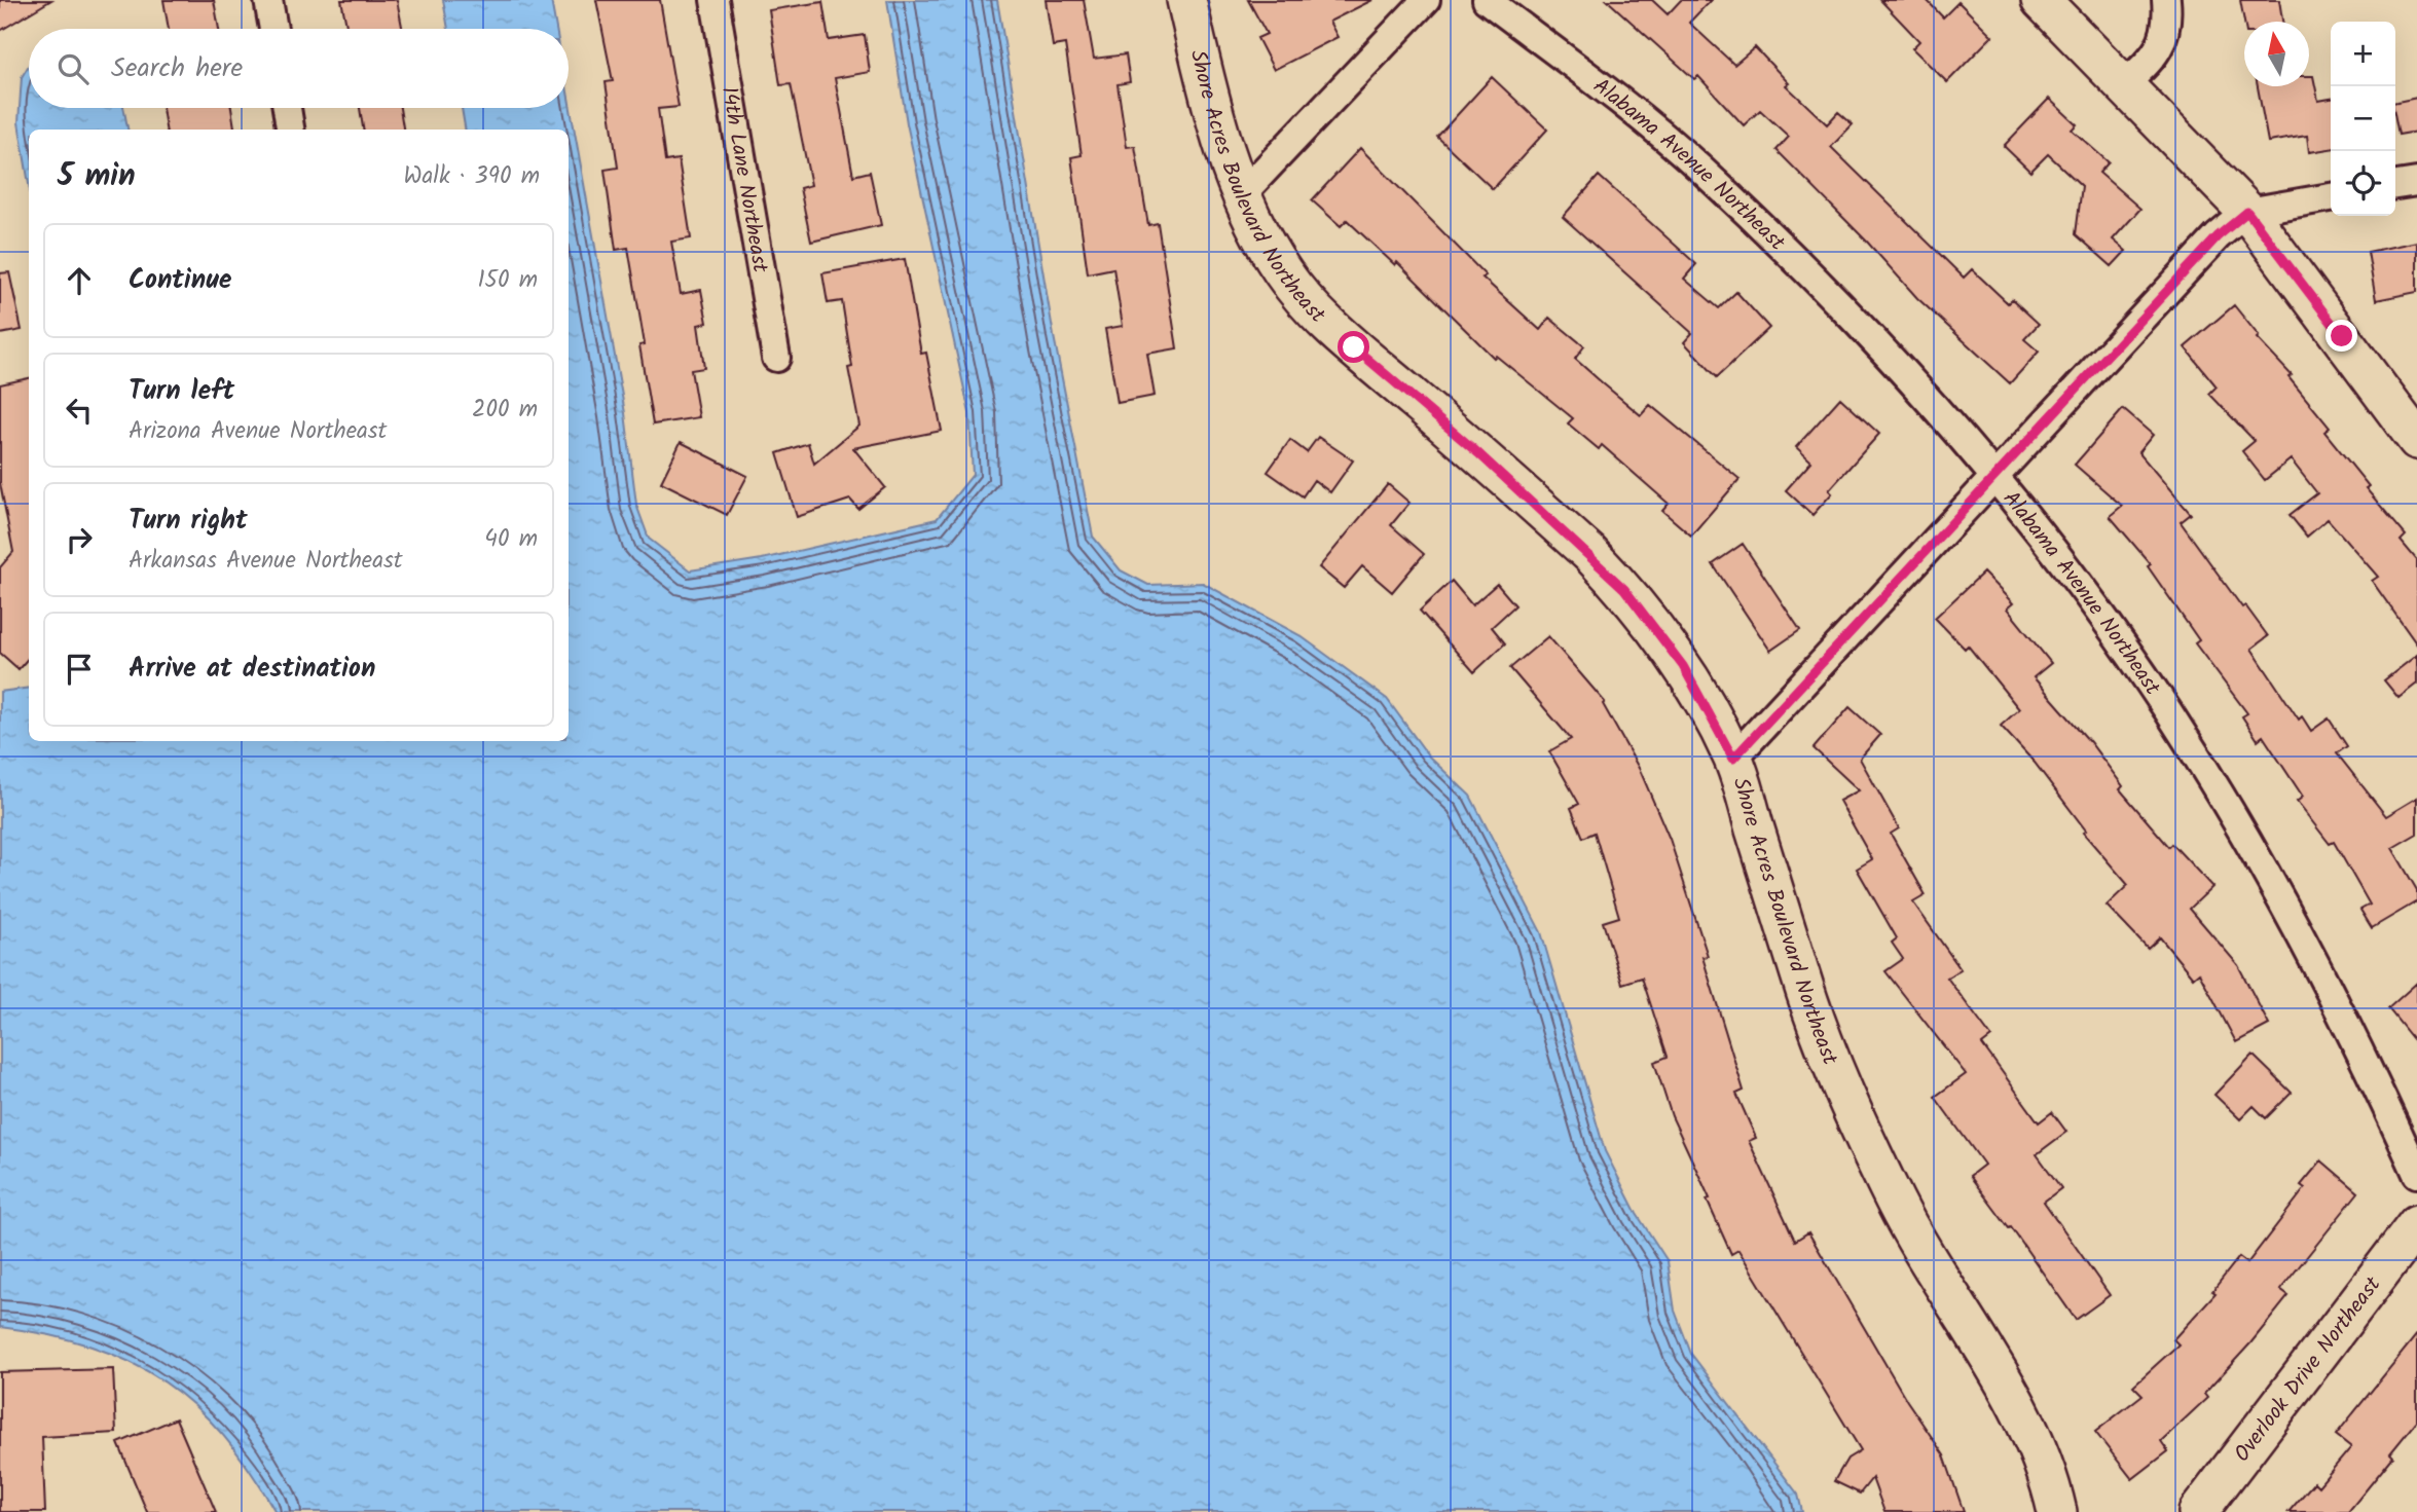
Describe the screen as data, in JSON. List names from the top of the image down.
{
  "streets": {
    "street": [
      "Alabama Avenue Northeast",
      "14th Lane Northeast",
      "Shore Acres Boulevard Northeast",
      "Overlook Drive Northeast"
    ]
  },
  "north": "top",
  "page": {
    "map_buttons": ["+", "−"],
    "search": "Search here",
    "heading": ["5 min", "Walk · 390 m"],
    "list": [
      ["Continue", "150 m"],
      ["Turn left", "Arizona Avenue Northeast", "200 m"],
      ["Turn right", "Arkansas Avenue Northeast", "40 m"],
      "Arrive at destination"
    ]
  }
}
